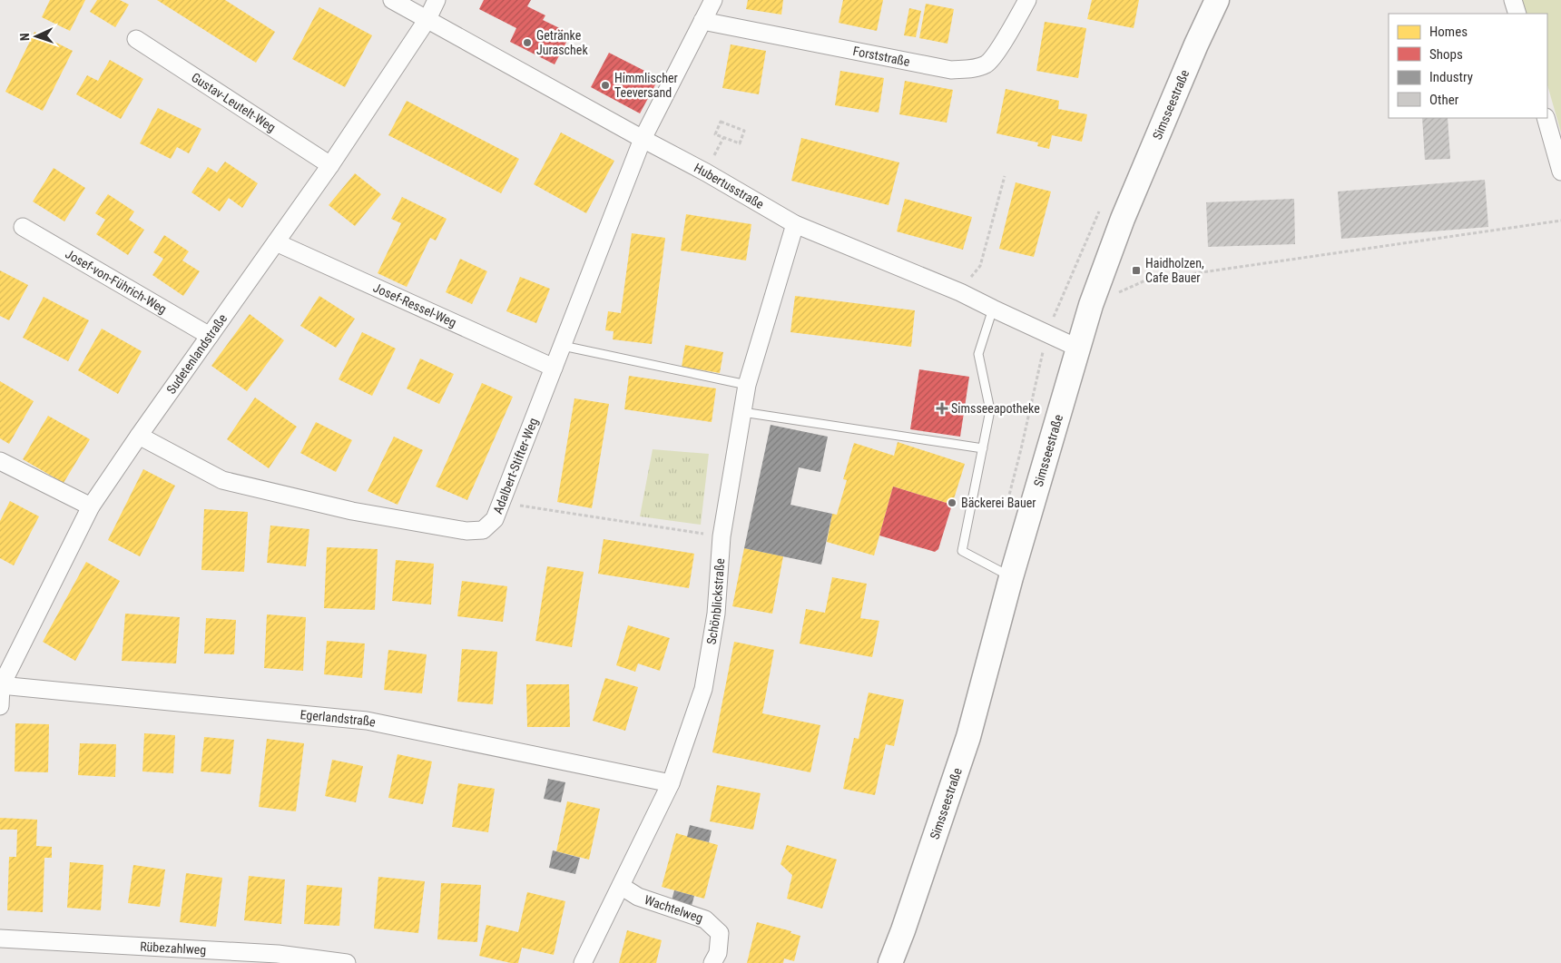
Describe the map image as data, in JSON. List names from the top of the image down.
{
  "streets": {
    "main road": ["Simsseestraße"],
    "street": [
      "Forststraße",
      "Gustav-Leutelt-Weg",
      "Hubertusstraße",
      "Josef-von-Führich-Weg",
      "Josef-Ressel-Weg",
      "Sudetenlandstraße",
      "Adalbert-Stifter-Weg",
      "Schönblickstraße",
      "Egerlandstraße",
      "Wachtelweg",
      "Rübezahlweg"
    ]
  },
  "crossings": [
    ["Forststraße", "Adalbert-Stifter-Weg"],
    ["Gustav-Leutelt-Weg", "Sudetenlandstraße"],
    ["Simsseestraße", "Hubertusstraße"],
    ["Hubertusstraße", "Sudetenlandstraße"],
    ["Hubertusstraße", "Adalbert-Stifter-Weg"],
    ["Hubertusstraße", "Schönblickstraße"],
    ["Josef-von-Führich-Weg", "Sudetenlandstraße"],
    ["Josef-Ressel-Weg", "Sudetenlandstraße"],
    ["Josef-Ressel-Weg", "Adalbert-Stifter-Weg"],
    ["Sudetenlandstraße", "Adalbert-Stifter-Weg"],
    ["Sudetenlandstraße", "Egerlandstraße"],
    ["Schönblickstraße", "Egerlandstraße"],
    ["Schönblickstraße", "Wachtelweg"]
  ],
  "places": {
    "other": ["Getränke Juraschek", "Himmlischer Teeversand", "Bäckerei Bauer"],
    "transit": ["Haidholzen, Cafe Bauer"],
    "health": ["Simsseeapotheke"]
  },
  "legend": [
    "Homes",
    "Shops",
    "Industry",
    "Other"
  ],
  "north": "left"
}
